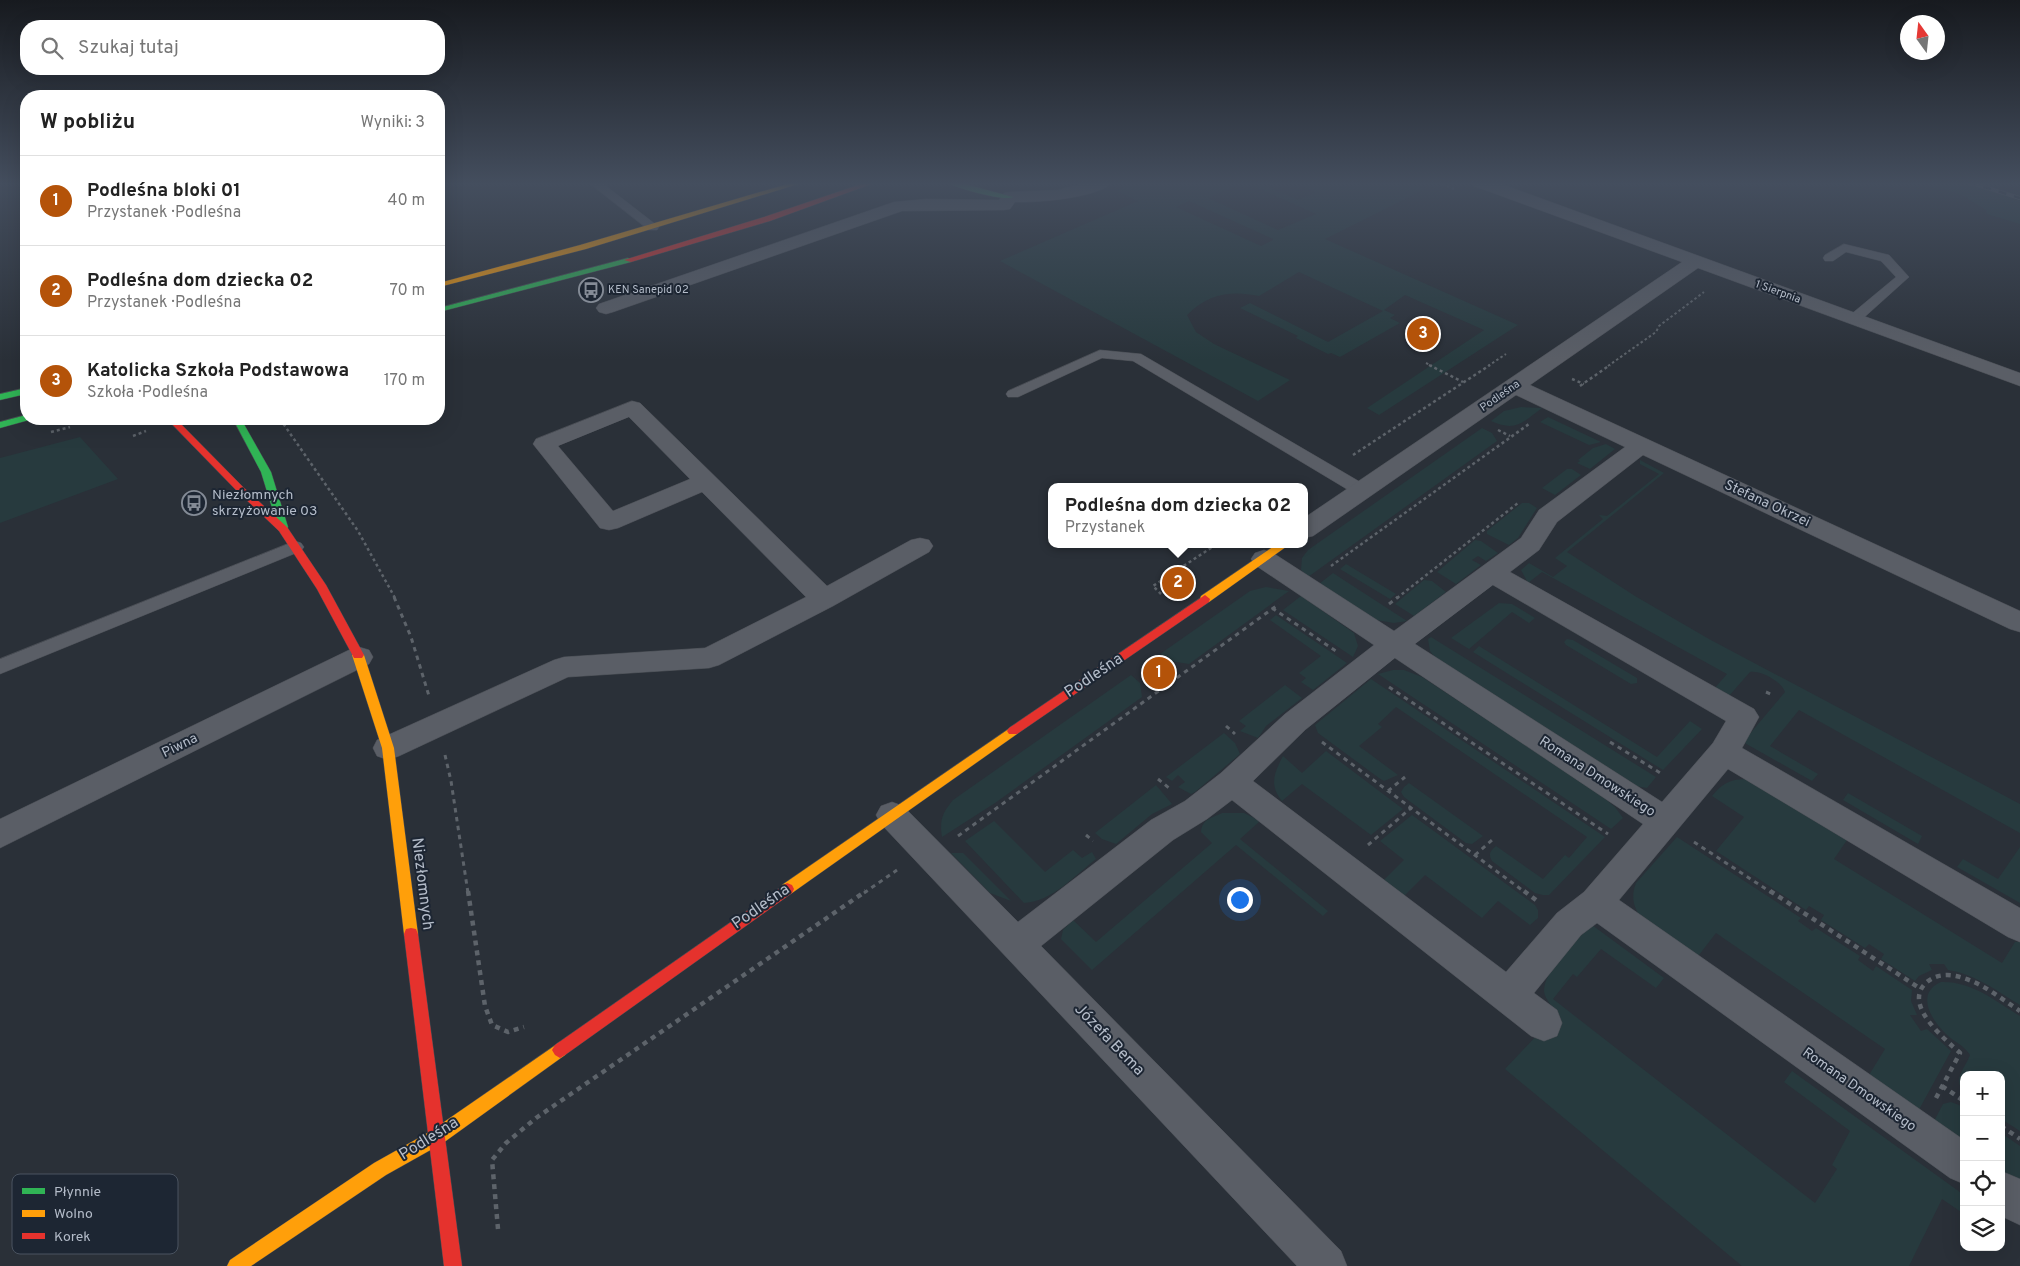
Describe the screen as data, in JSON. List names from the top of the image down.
{
  "streets": {
    "street": [
      "1 Sierpnia",
      "Podleśna",
      "Stefana Okrzei",
      "Piwna",
      "Romana Dmowskiego",
      "Niezłomnych",
      "Józefa Bema"
    ]
  },
  "crossings": [
    ["1 Sierpnia", "Podleśna"],
    ["Podleśna", "Stefana Okrzei"],
    ["Podleśna", "Romana Dmowskiego"],
    ["Podleśna", "Niezłomnych"],
    ["Podleśna", "Józefa Bema"],
    ["Piwna", "Niezłomnych"]
  ],
  "places": {
    "bus stop": ["KEN Sanepid 02", "Niezłomnych skrzyżowanie 03"]
  },
  "legend": ["Płynnie", "Wolno", "Korek"],
  "north": "top",
  "page": {
    "search": "Szukaj tutaj",
    "heading": ["W pobliżu", "Wyniki: 3"],
    "list": [
      {
        "mark": "1",
        "name": "Podleśna bloki 01",
        "note": "Przystanek · Podleśna",
        "value": "40 m"
      },
      {
        "mark": "2",
        "name": "Podleśna dom dziecka 02",
        "note": "Przystanek · Podleśna",
        "value": "70 m"
      },
      {
        "mark": "3",
        "name": "Katolicka Szkoła Podstawowa",
        "note": "Szkoła · Podleśna",
        "value": "170 m"
      }
    ],
    "pins": ["3", "2", "1"],
    "popup": ["Podleśna dom dziecka 02", "Przystanek"],
    "map_buttons": ["+", "−"]
  }
}
